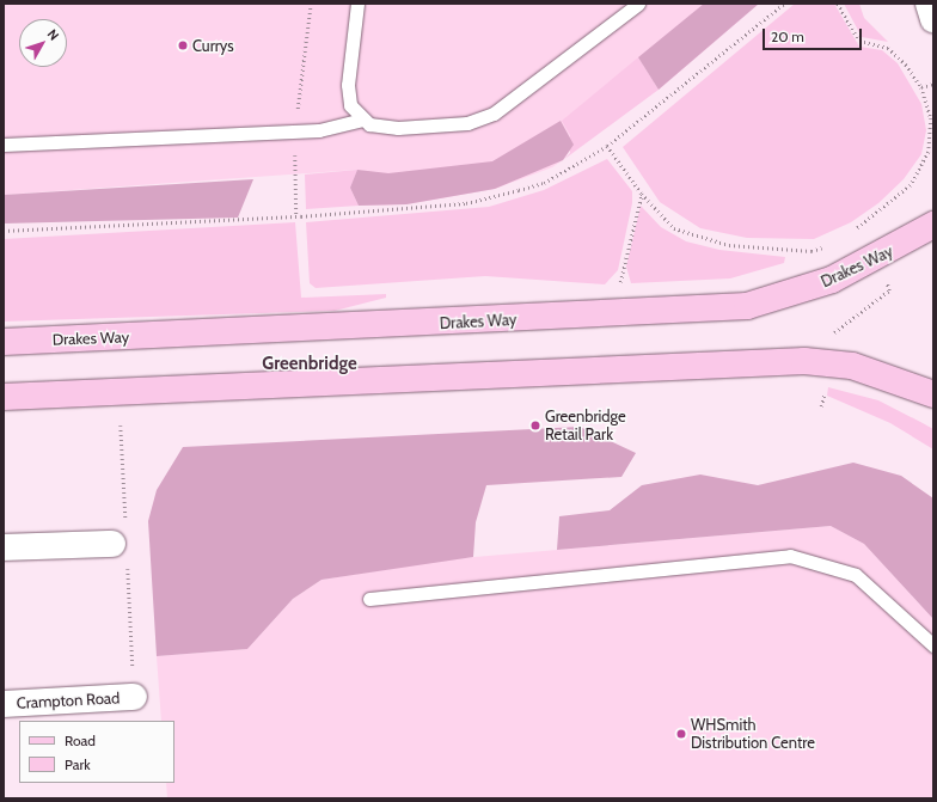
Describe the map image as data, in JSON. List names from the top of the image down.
{
  "streets": {
    "main road": ["Drakes Way"],
    "street": ["Crampton Road"]
  },
  "districts": ["Greenbridge"],
  "places": ["Currys", "Greenbridge Retail Park", "WHSmith Distribution Centre"],
  "legend": ["Road", "Park"],
  "scale_bar": "20 m",
  "north": "top right"
}
